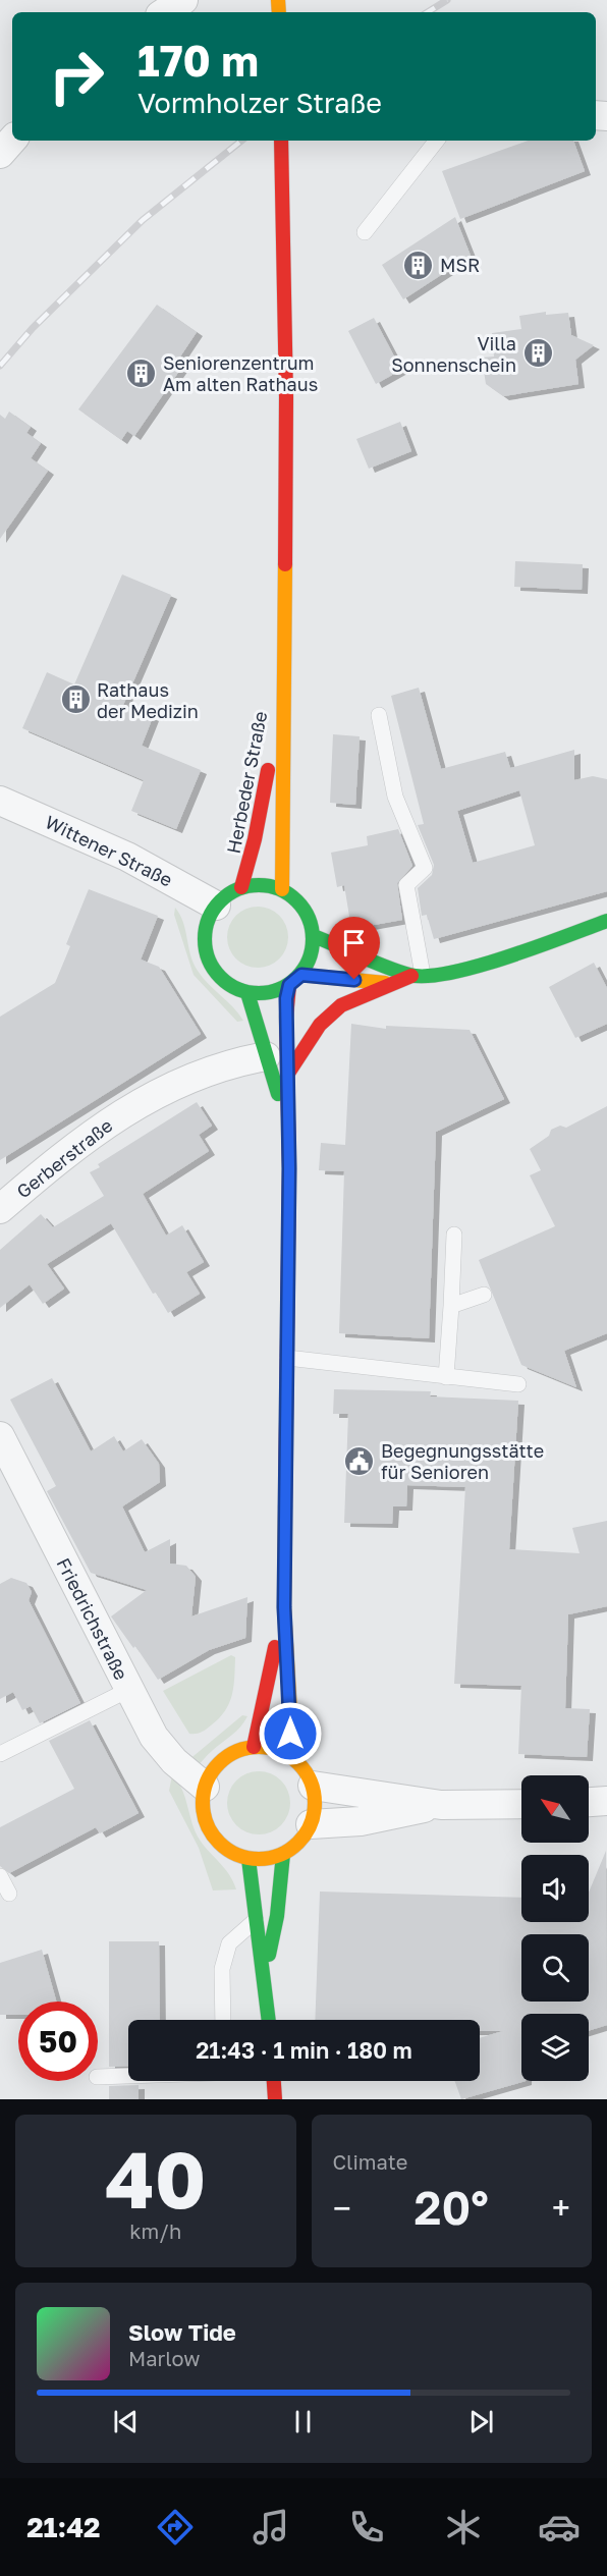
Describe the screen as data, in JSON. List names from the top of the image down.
{
  "streets": {
    "main road": ["Herbeder Straße"],
    "street": ["Wittener Straße", "Gerberstraße", "Friedrichstraße"]
  },
  "crossings": [
    ["Herbeder Straße", "Wittener Straße"]
  ],
  "places": {
    "building": [
      "MSR",
      "Villa Sonnenschein",
      "Seniorenzentrum Am alten Rathaus",
      "Rathaus der Medizin"
    ],
    "public building": ["Begegnungsstätte für Senioren"]
  },
  "north": "top left",
  "page": {
    "turn": ["170 m", "Vormholzer Straße"],
    "limit": "50",
    "trip": "21:43 · 1 min · 180 m",
    "tile": [
      ["40", "km/h"],
      "Climate"
    ],
    "heat": ["−", "20°", "+"],
    "song": ["Slow Tide", "Marlow"],
    "tabs": "21:42"
  }
}
